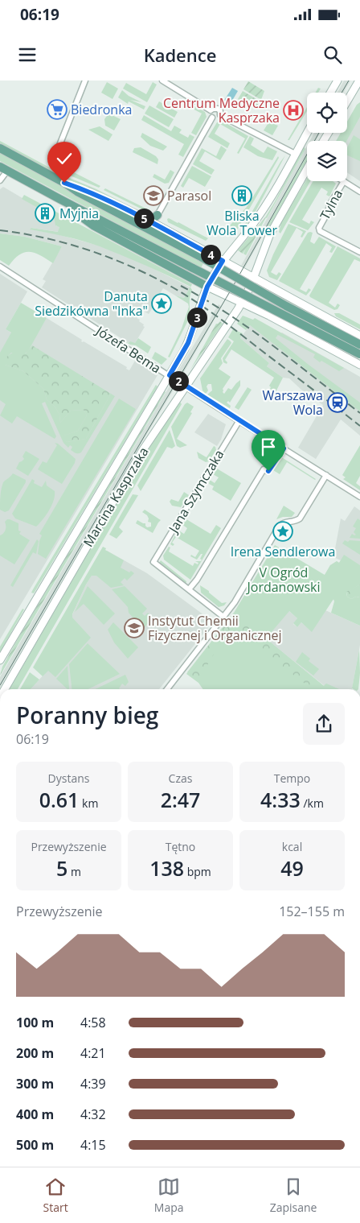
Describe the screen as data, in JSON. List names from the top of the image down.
{
  "streets": {
    "main road": ["Marcina Kasprzaka"],
    "street": ["Tylna", "Józefa Bema", "Jana Szymczaka"]
  },
  "crossings": [
    ["Józefa Bema", "Jana Szymczaka"],
    ["Józefa Bema", "Marcina Kasprzaka"]
  ],
  "parks": ["V Ogród Jordanowski"],
  "places": {
    "supermarket": ["Biedronka"],
    "hospital": ["Centrum Medyczne Kasprzaka"],
    "school or university": ["Parasol", "Instytut Chemii Fizycznej i Organicznej"],
    "building": ["Bliska Wola Tower", "Myjnia"],
    "place": ["Danuta Siedzikówna \"Inka\"", "Irena Sendlerowa"],
    "station": ["Warszawa Wola"]
  },
  "page": {
    "status": "06:19",
    "header": "Kadence",
    "pins": [
      "5",
      "4",
      "3",
      "2"
    ],
    "heading": ["Poranny bieg", "06:19"],
    "stats": [
      ["Dystans", "0.61 km"],
      ["Czas", "2:47"],
      ["Tempo", "4:33 /km"],
      ["Przewyższenie", "5 m"],
      ["Tętno", "138 bpm"],
      ["kcal", "49"]
    ],
    "chart": ["Przewyższenie", "152–155 m"],
    "list": [
      {
        "name": "100 m",
        "note": "4:58"
      },
      {
        "name": "200 m",
        "note": "4:21"
      },
      {
        "name": "300 m",
        "note": "4:39"
      },
      {
        "name": "400 m",
        "note": "4:32"
      },
      {
        "name": "500 m",
        "note": "4:15"
      }
    ],
    "tabs": ["Start", "Mapa", "Zapisane"]
  }
}
